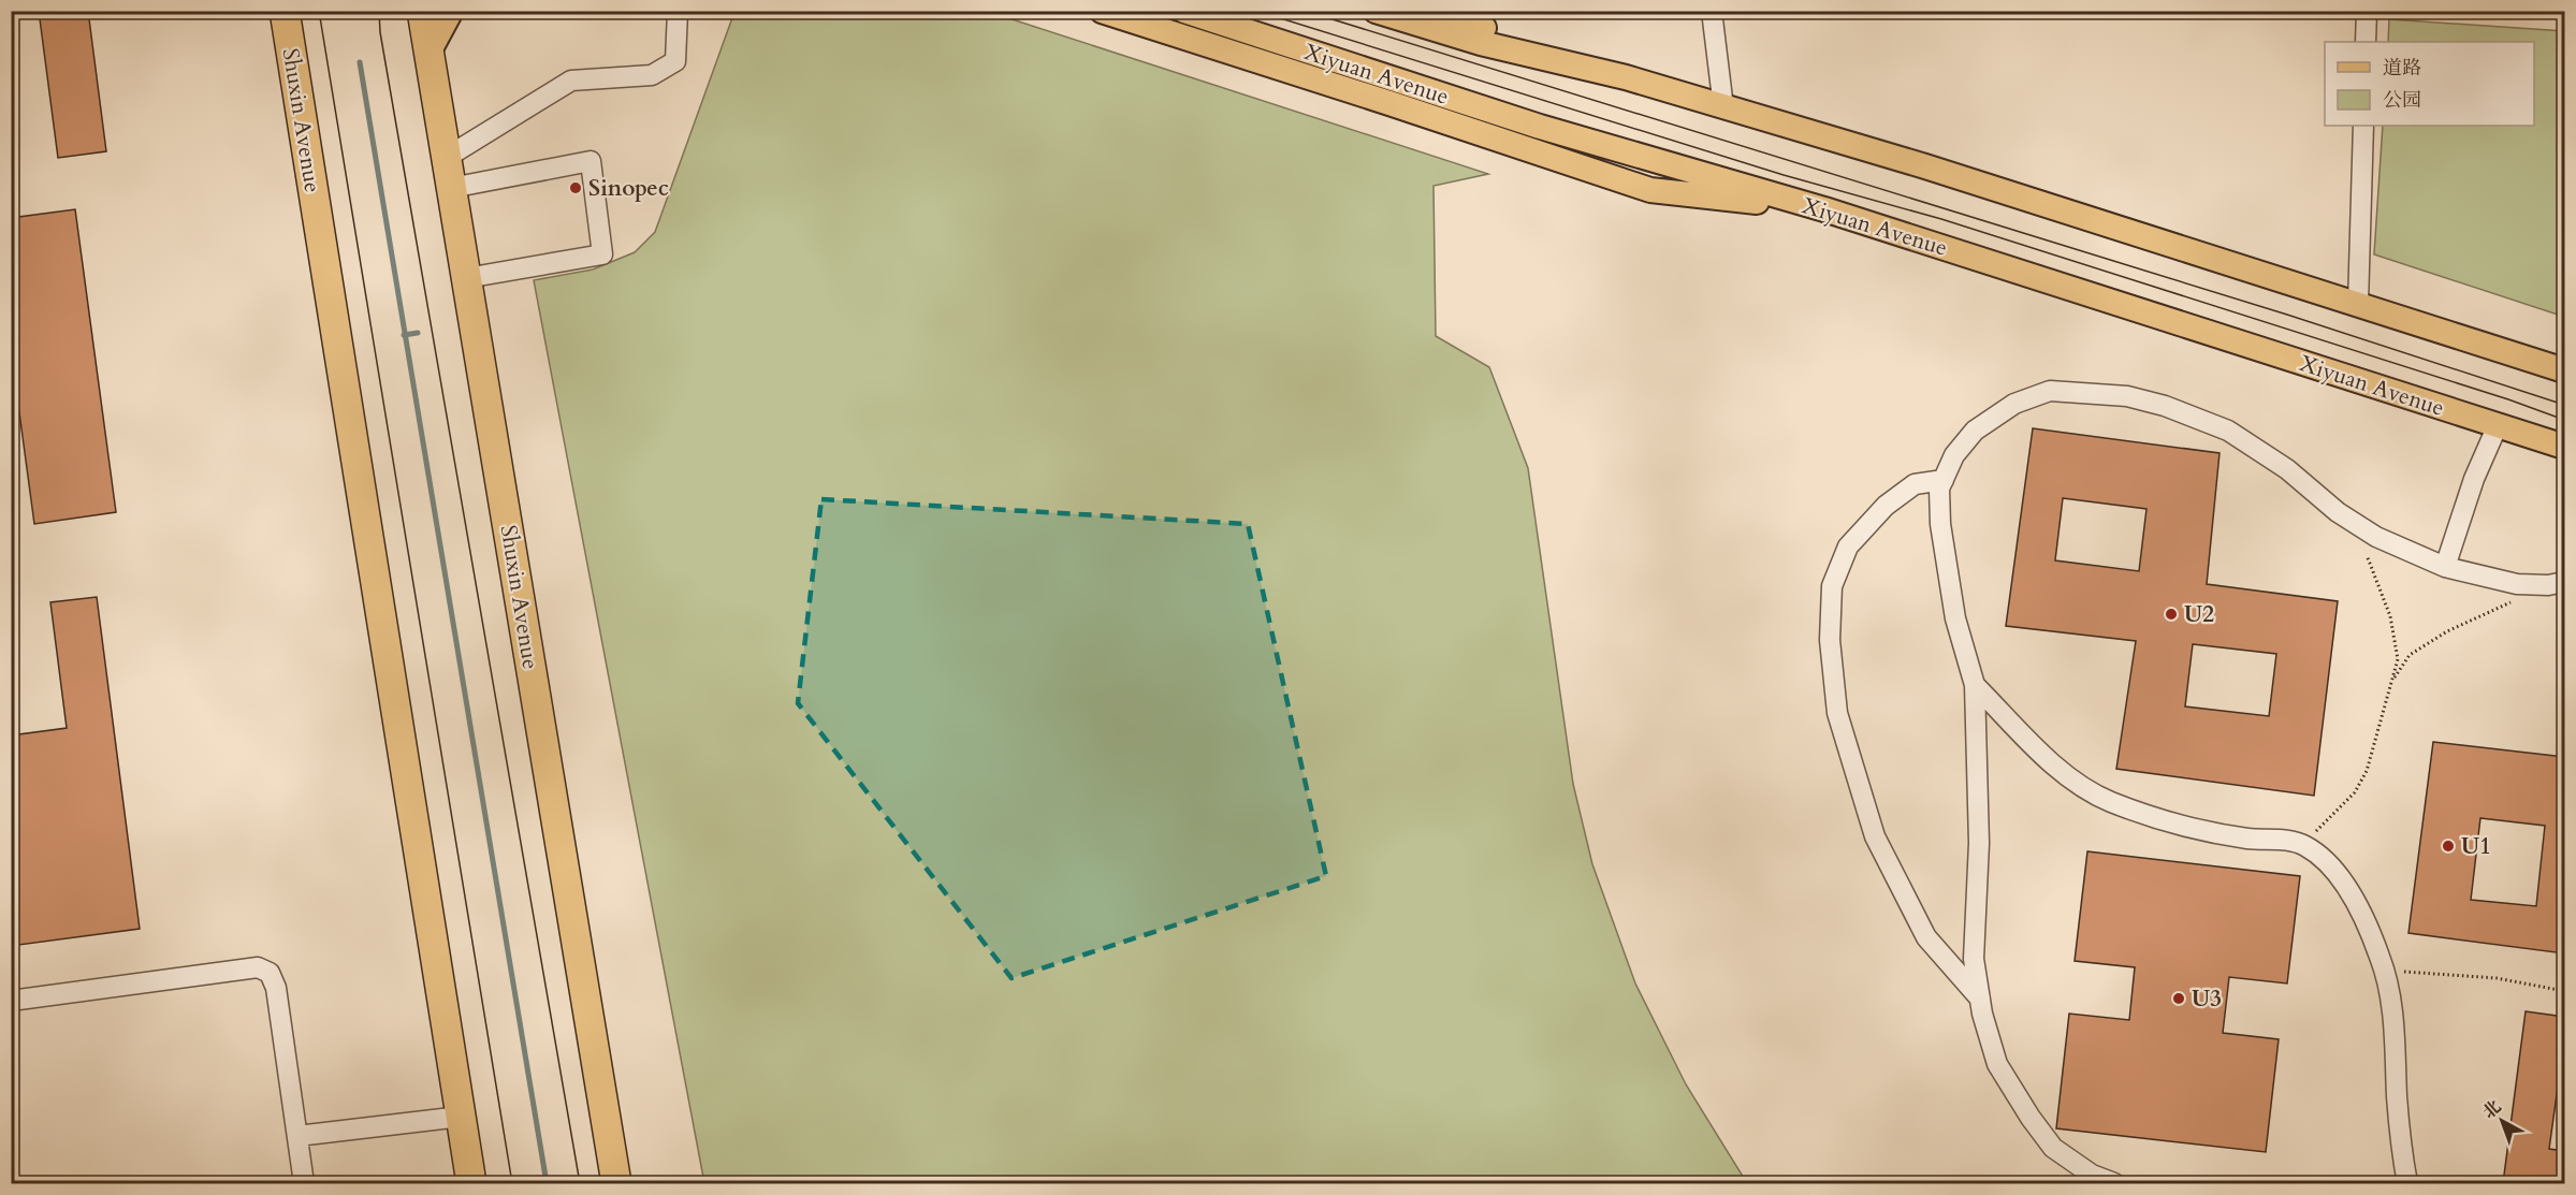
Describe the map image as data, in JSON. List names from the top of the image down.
{
  "streets": {
    "highway": ["Shuxin Avenue"],
    "main road": ["Xiyuan Avenue"]
  },
  "places": [
    "Sinopec",
    "U2",
    "U1",
    "U3"
  ],
  "legend": ["道路", "公园"],
  "north": "top left"
}
